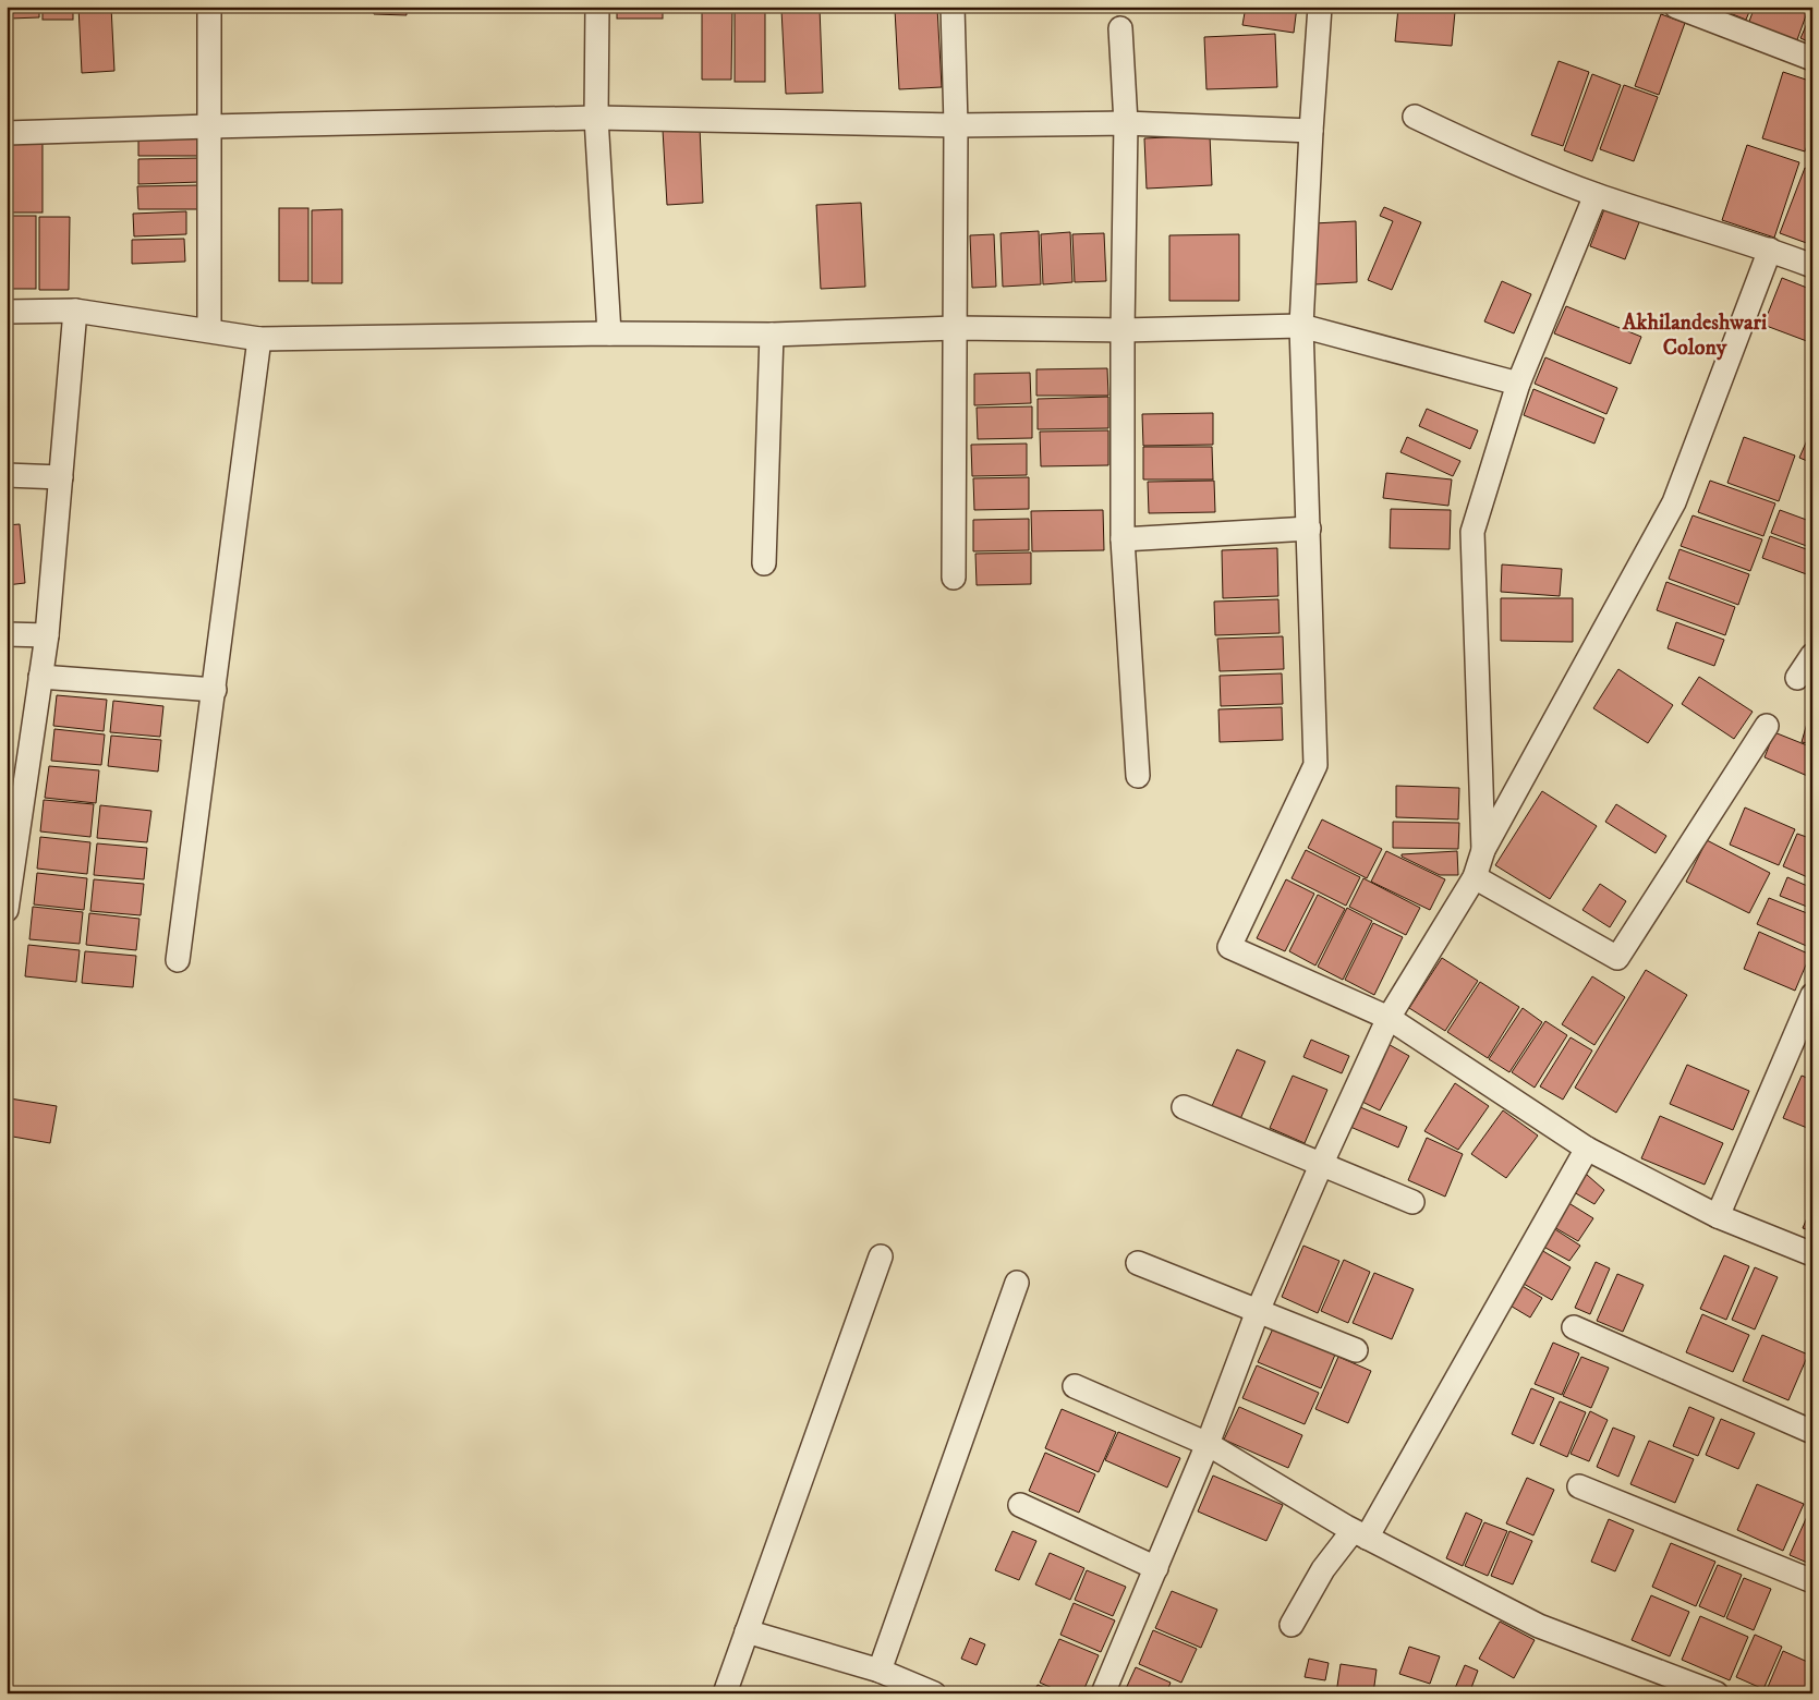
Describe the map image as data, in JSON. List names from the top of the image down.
{
  "districts": ["Akhilandeshwari Colony"]
}
